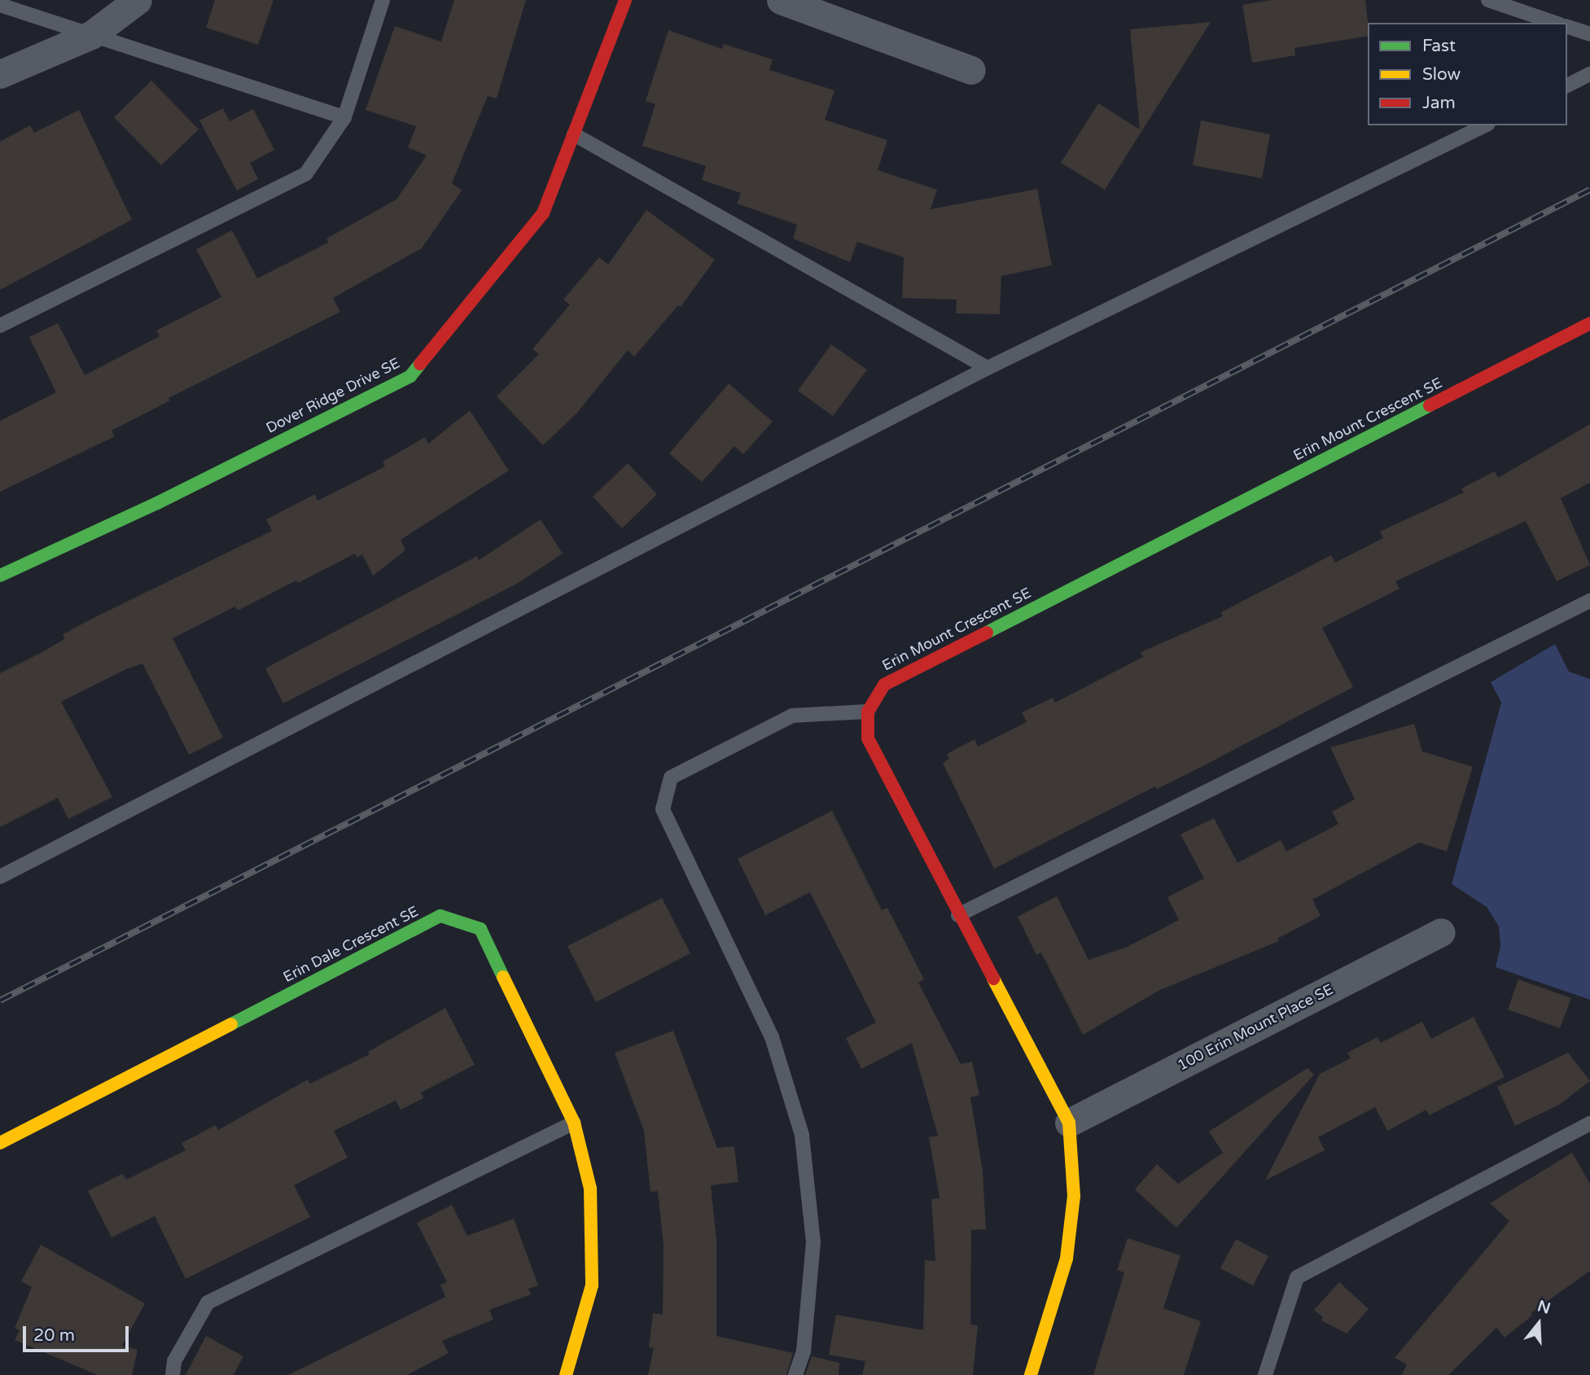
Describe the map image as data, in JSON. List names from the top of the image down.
{
  "streets": {
    "street": [
      "Dover Ridge Drive SE",
      "Erin Mount Crescent SE",
      "Erin Dale Crescent SE",
      "100 Erin Mount Place SE"
    ]
  },
  "legend": ["Fast", "Slow", "Jam"],
  "scale_bar": "20 m",
  "north": "top"
}
